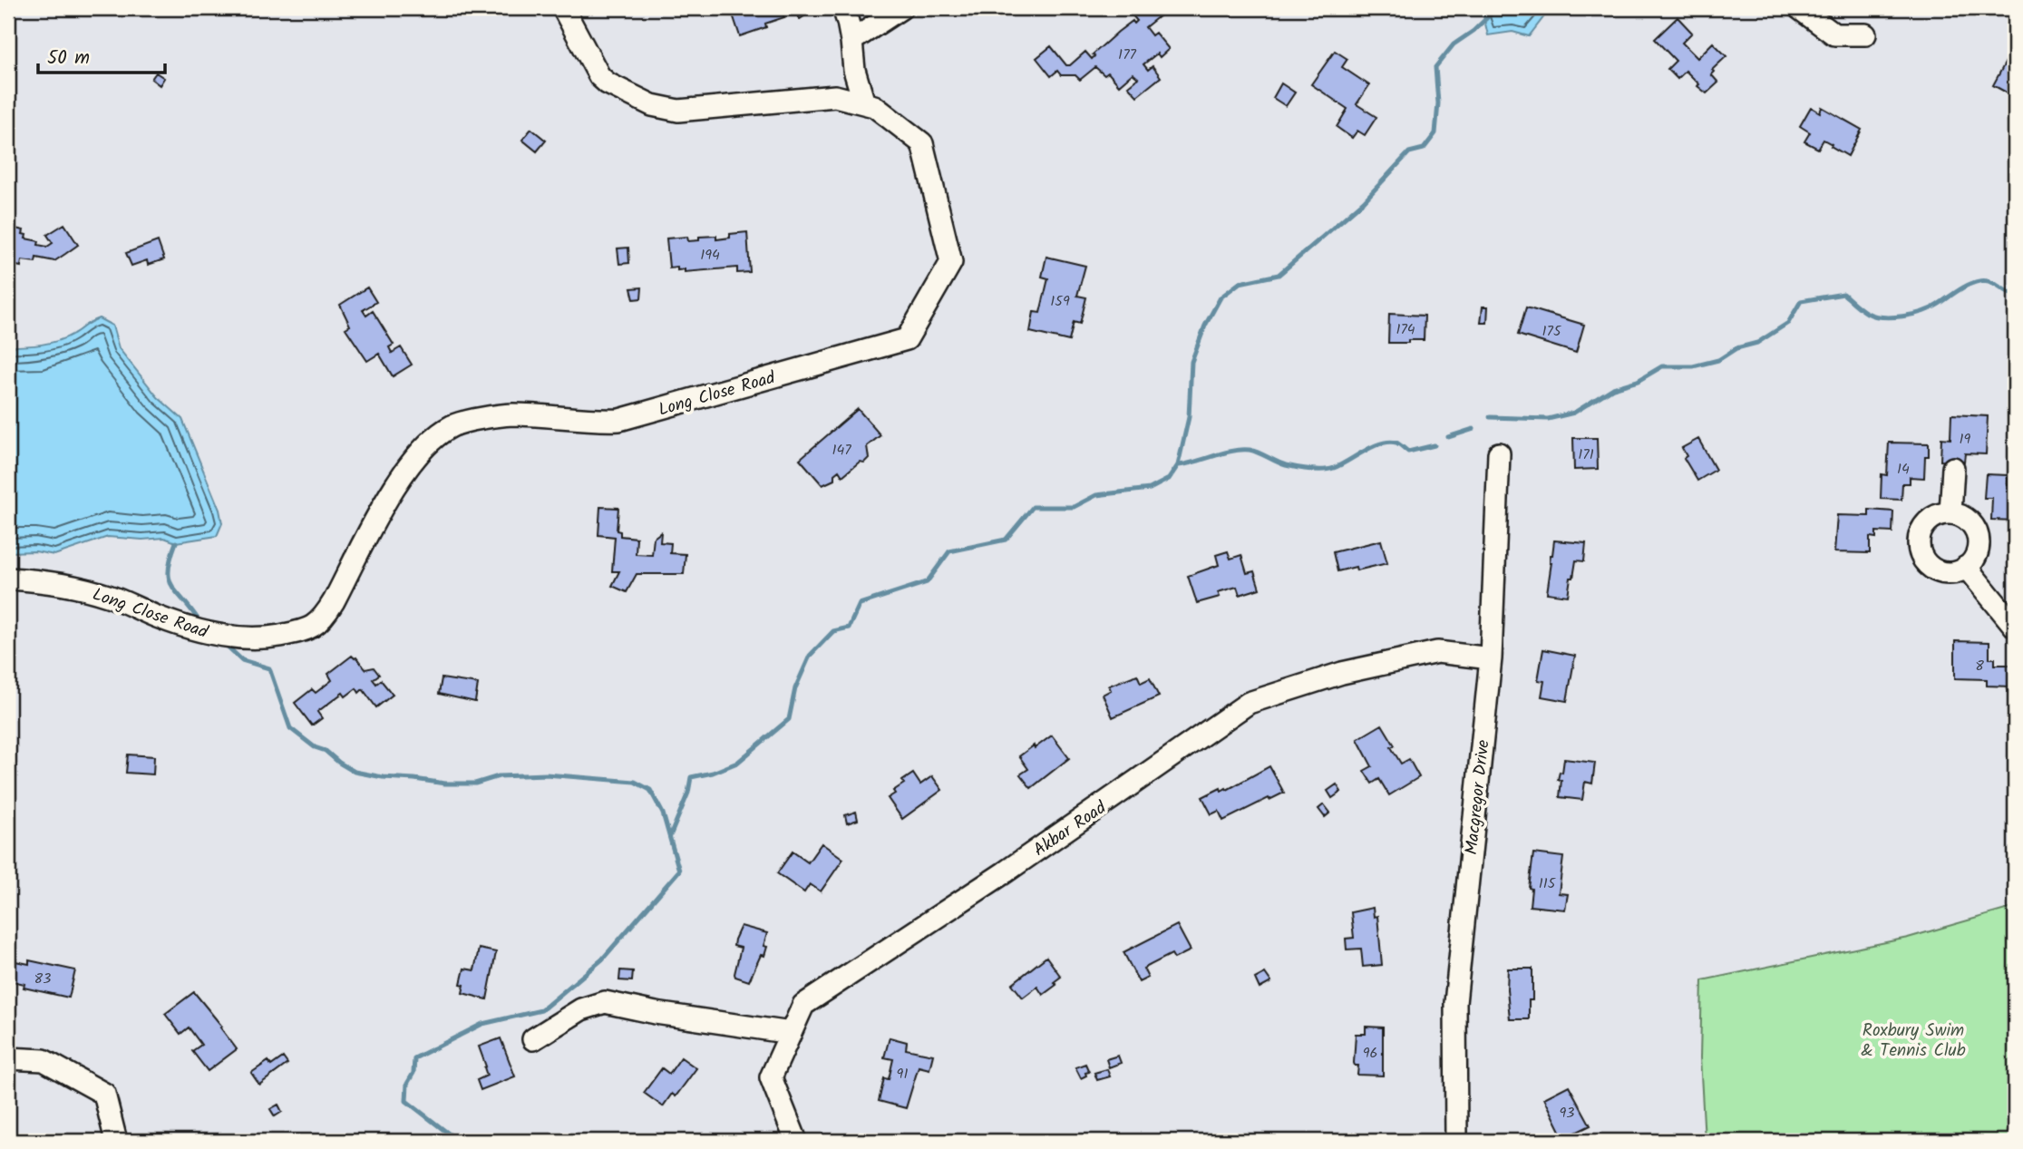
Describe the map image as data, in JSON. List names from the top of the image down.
{
  "streets": {
    "street": ["Long Close Road", "Macgregor Drive", "Akbar Road"]
  },
  "crossings": [
    ["Macgregor Drive", "Akbar Road"]
  ],
  "parks": ["Roxbury Swim & Tennis Club"],
  "house_numbers": [
    "177",
    "194",
    "159",
    "174",
    "175",
    "19",
    "147",
    "171",
    "14",
    "8",
    "115",
    "83",
    "96",
    "91",
    "93"
  ],
  "scale_bar": "50 m"
}
